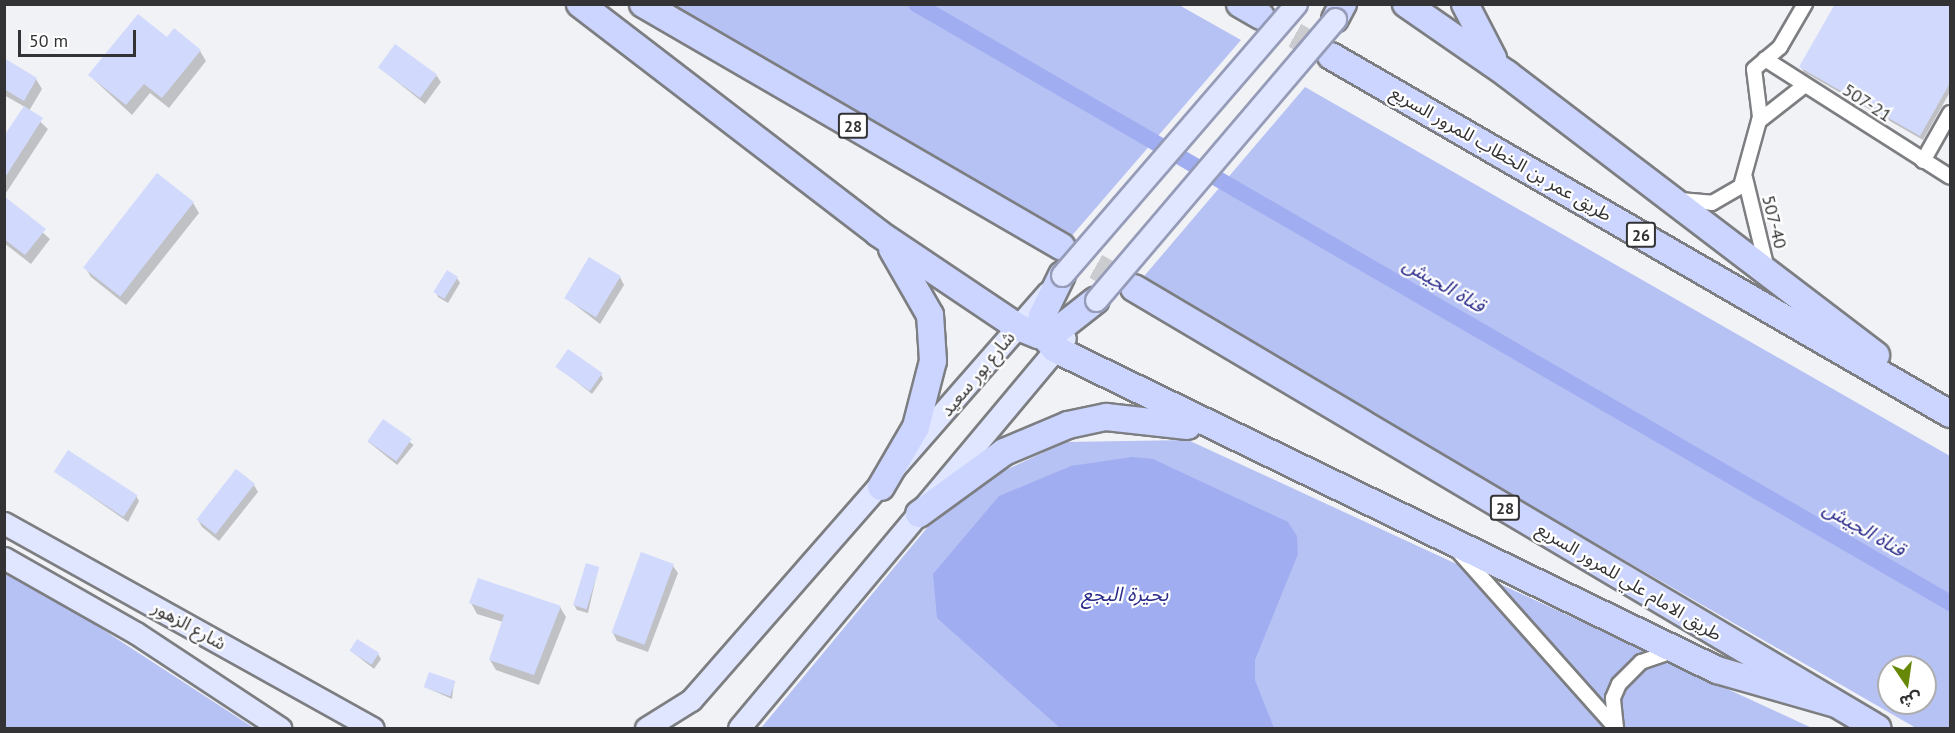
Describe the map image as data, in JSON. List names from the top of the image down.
{
  "streets": {
    "highway": [
      "28",
      "طريق عمر بن الخطاب للمرور السريع",
      "26",
      "طريق الامام علي للمرور السريع"
    ],
    "main road": ["شارع بور سعيد", "شارع الزهور"],
    "street": ["507-21", "507-40"]
  },
  "crossings": [
    ["507-21", "507-40"]
  ],
  "water": ["قناة الجيش", "بحيرة البجع"],
  "scale_bar": "50 m",
  "north": "bottom"
}
